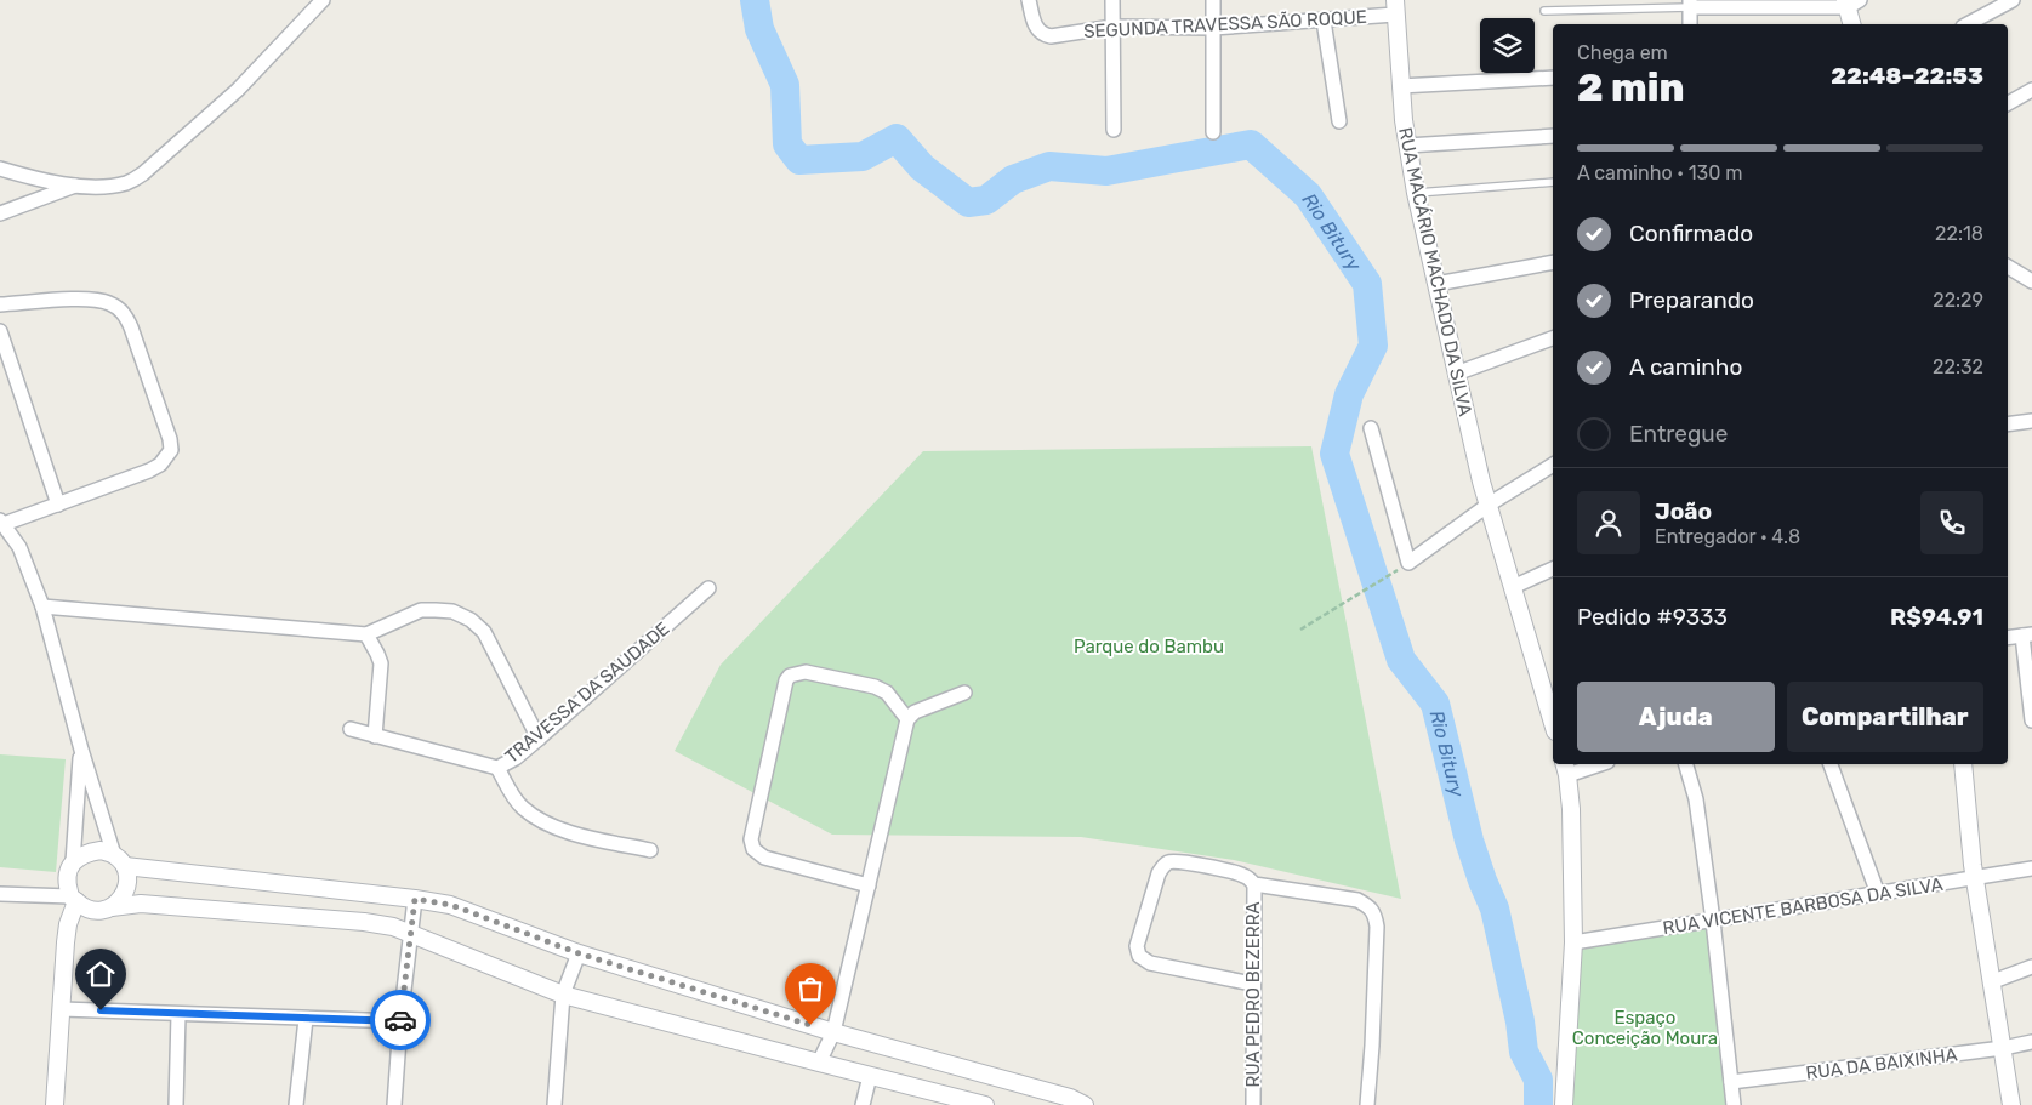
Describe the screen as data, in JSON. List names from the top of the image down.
{
  "streets": {
    "street": [
      "SEGUNDA TRAVESSA SÃO ROQUE",
      "RUA MACÁRIO MACHADO DA SILVA",
      "TRAVESSA DA SAUDADE",
      "RUA VICENTE BARBOSA DA SILVA",
      "RUA PEDRO BEZERRA",
      "RUA DA BAIXINHA"
    ]
  },
  "crossings": [
    ["SEGUNDA TRAVESSA SÃO ROQUE", "RUA MACÁRIO MACHADO DA SILVA"]
  ],
  "water": ["Rio Bitury"],
  "parks": ["Parque do Bambu", "Espaço Conceição Moura"],
  "page": {
    "heading": ["2 min", "Chega em", "22:48–22:53"],
    "panel": [
      "João",
      "Entregador · 4.8",
      "Pedido #9333",
      "R$94.91"
    ],
    "bar": "A caminho · 130 m",
    "list": [
      ["Confirmado", "22:18"],
      ["Preparando", "22:29"],
      ["A caminho", "22:32"],
      "Entregue"
    ],
    "buttons": ["Ajuda", "Compartilhar"]
  }
}
